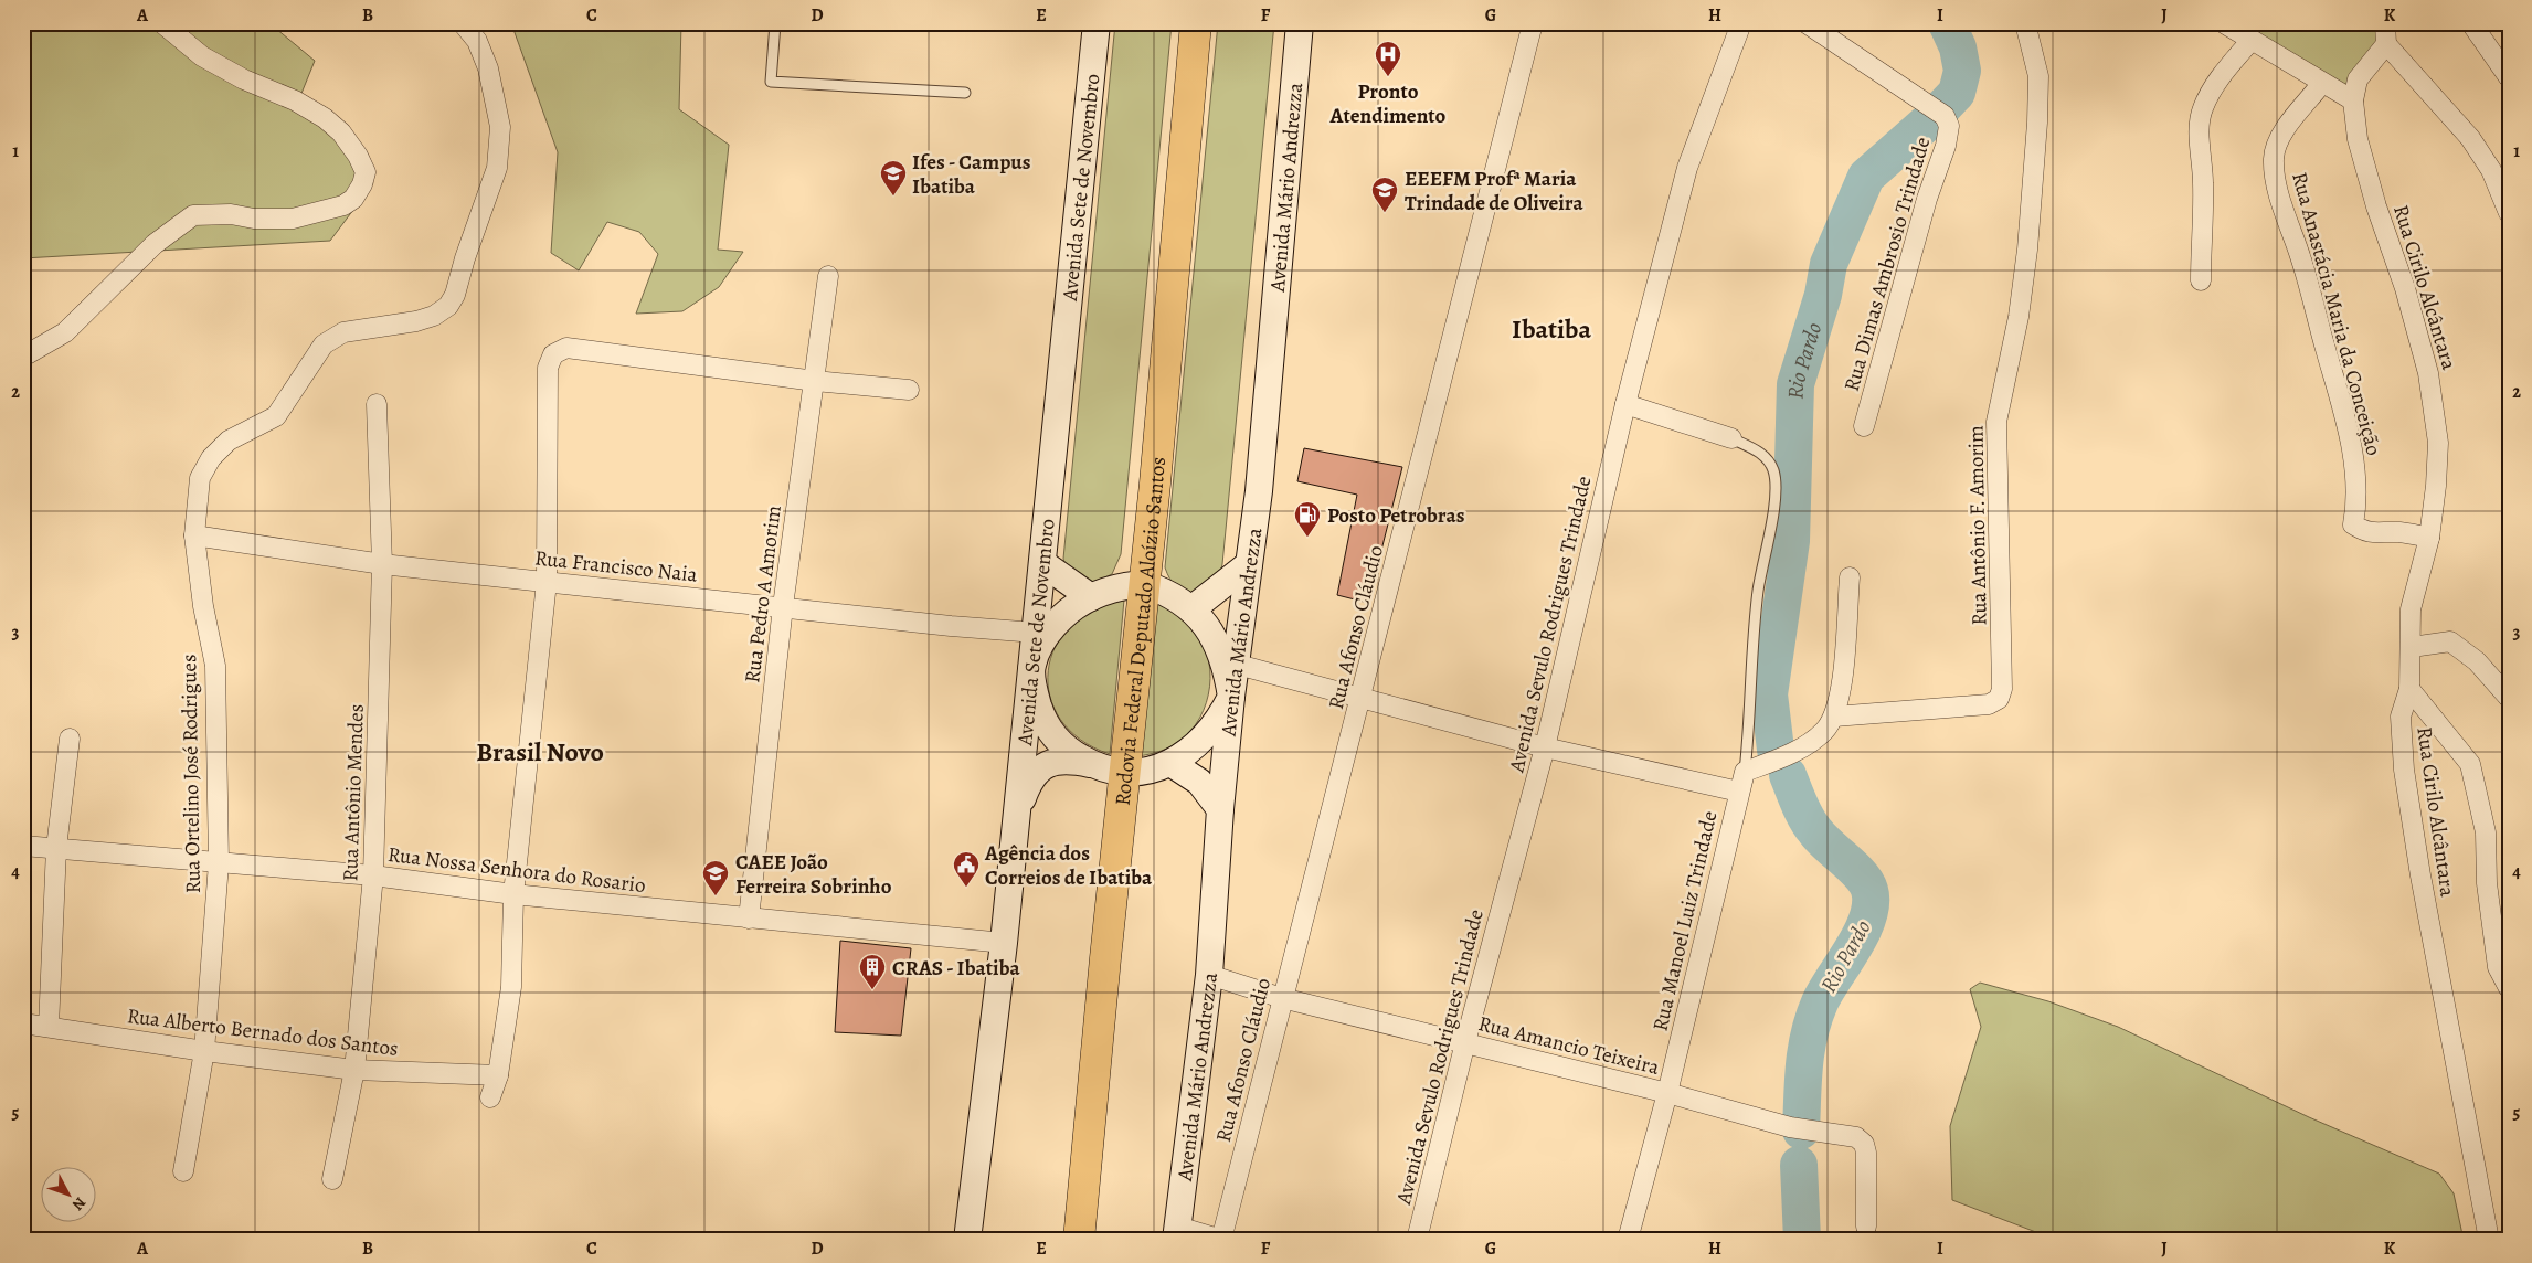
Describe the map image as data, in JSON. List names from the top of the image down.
{
  "streets": {
    "highway": ["Rodovia Federal Deputado Aloízio Santos"],
    "street": [
      "Avenida Sete de Novembro",
      "Avenida Mário Andrezza",
      "Rua Dimas Ambrosio Trindade",
      "Rua Cirilo Alcântara",
      "Rua Anastácia Maria da Conceição",
      "Rua Antônio F. Amorim",
      "Rua Francisco Naia",
      "Rua Pedro A Amorim",
      "Avenida Sevulo Rodrigues Trindade",
      "Rua Afonso Cláudio",
      "Rua Ortelino José Rodrigues",
      "Rua Antônio Mendes",
      "Rua Nossa Senhora do Rosario",
      "Rua Manoel Luiz Trindade",
      "Rua Alberto Bernado dos Santos",
      "Rua Amancio Teixeira"
    ]
  },
  "crossings": [
    ["Avenida Sete de Novembro", "Rua Francisco Naia"],
    ["Avenida Sete de Novembro", "Rua Nossa Senhora do Rosario"],
    ["Avenida Mário Andrezza", "Rua Amancio Teixeira"],
    ["Rua Cirilo Alcântara", "Rua Anastácia Maria da Conceição"],
    ["Rua Francisco Naia", "Rua Pedro A Amorim"],
    ["Rua Francisco Naia", "Rua Ortelino José Rodrigues"],
    ["Rua Francisco Naia", "Rua Antônio Mendes"],
    ["Rua Pedro A Amorim", "Rua Nossa Senhora do Rosario"],
    ["Avenida Sevulo Rodrigues Trindade", "Rua Amancio Teixeira"],
    ["Rua Afonso Cláudio", "Rua Amancio Teixeira"],
    ["Rua Ortelino José Rodrigues", "Rua Nossa Senhora do Rosario"],
    ["Rua Ortelino José Rodrigues", "Rua Alberto Bernado dos Santos"],
    ["Rua Antônio Mendes", "Rua Nossa Senhora do Rosario"],
    ["Rua Antônio Mendes", "Rua Alberto Bernado dos Santos"],
    ["Rua Manoel Luiz Trindade", "Rua Amancio Teixeira"]
  ],
  "districts": ["Ibatiba", "Brasil Novo"],
  "water": ["Rio Pardo"],
  "places": {
    "hospital": ["Pronto Atendimento"],
    "school or university": ["Ifes - Campus Ibatiba", "EEEFM Profª Maria Trindade de Oliveira", "CAEE João Ferreira Sobrinho"],
    "fuel station": ["Posto Petrobras"],
    "public building": ["Agência dos Correios de Ibatiba"],
    "building": ["CRAS - Ibatiba"]
  },
  "north": "bottom right",
  "grid": {
    "columns": [
      "A",
      "B",
      "C",
      "D",
      "E",
      "F",
      "G",
      "H",
      "I",
      "J",
      "K"
    ],
    "rows": [
      "1",
      "2",
      "3",
      "4",
      "5"
    ]
  }
}
